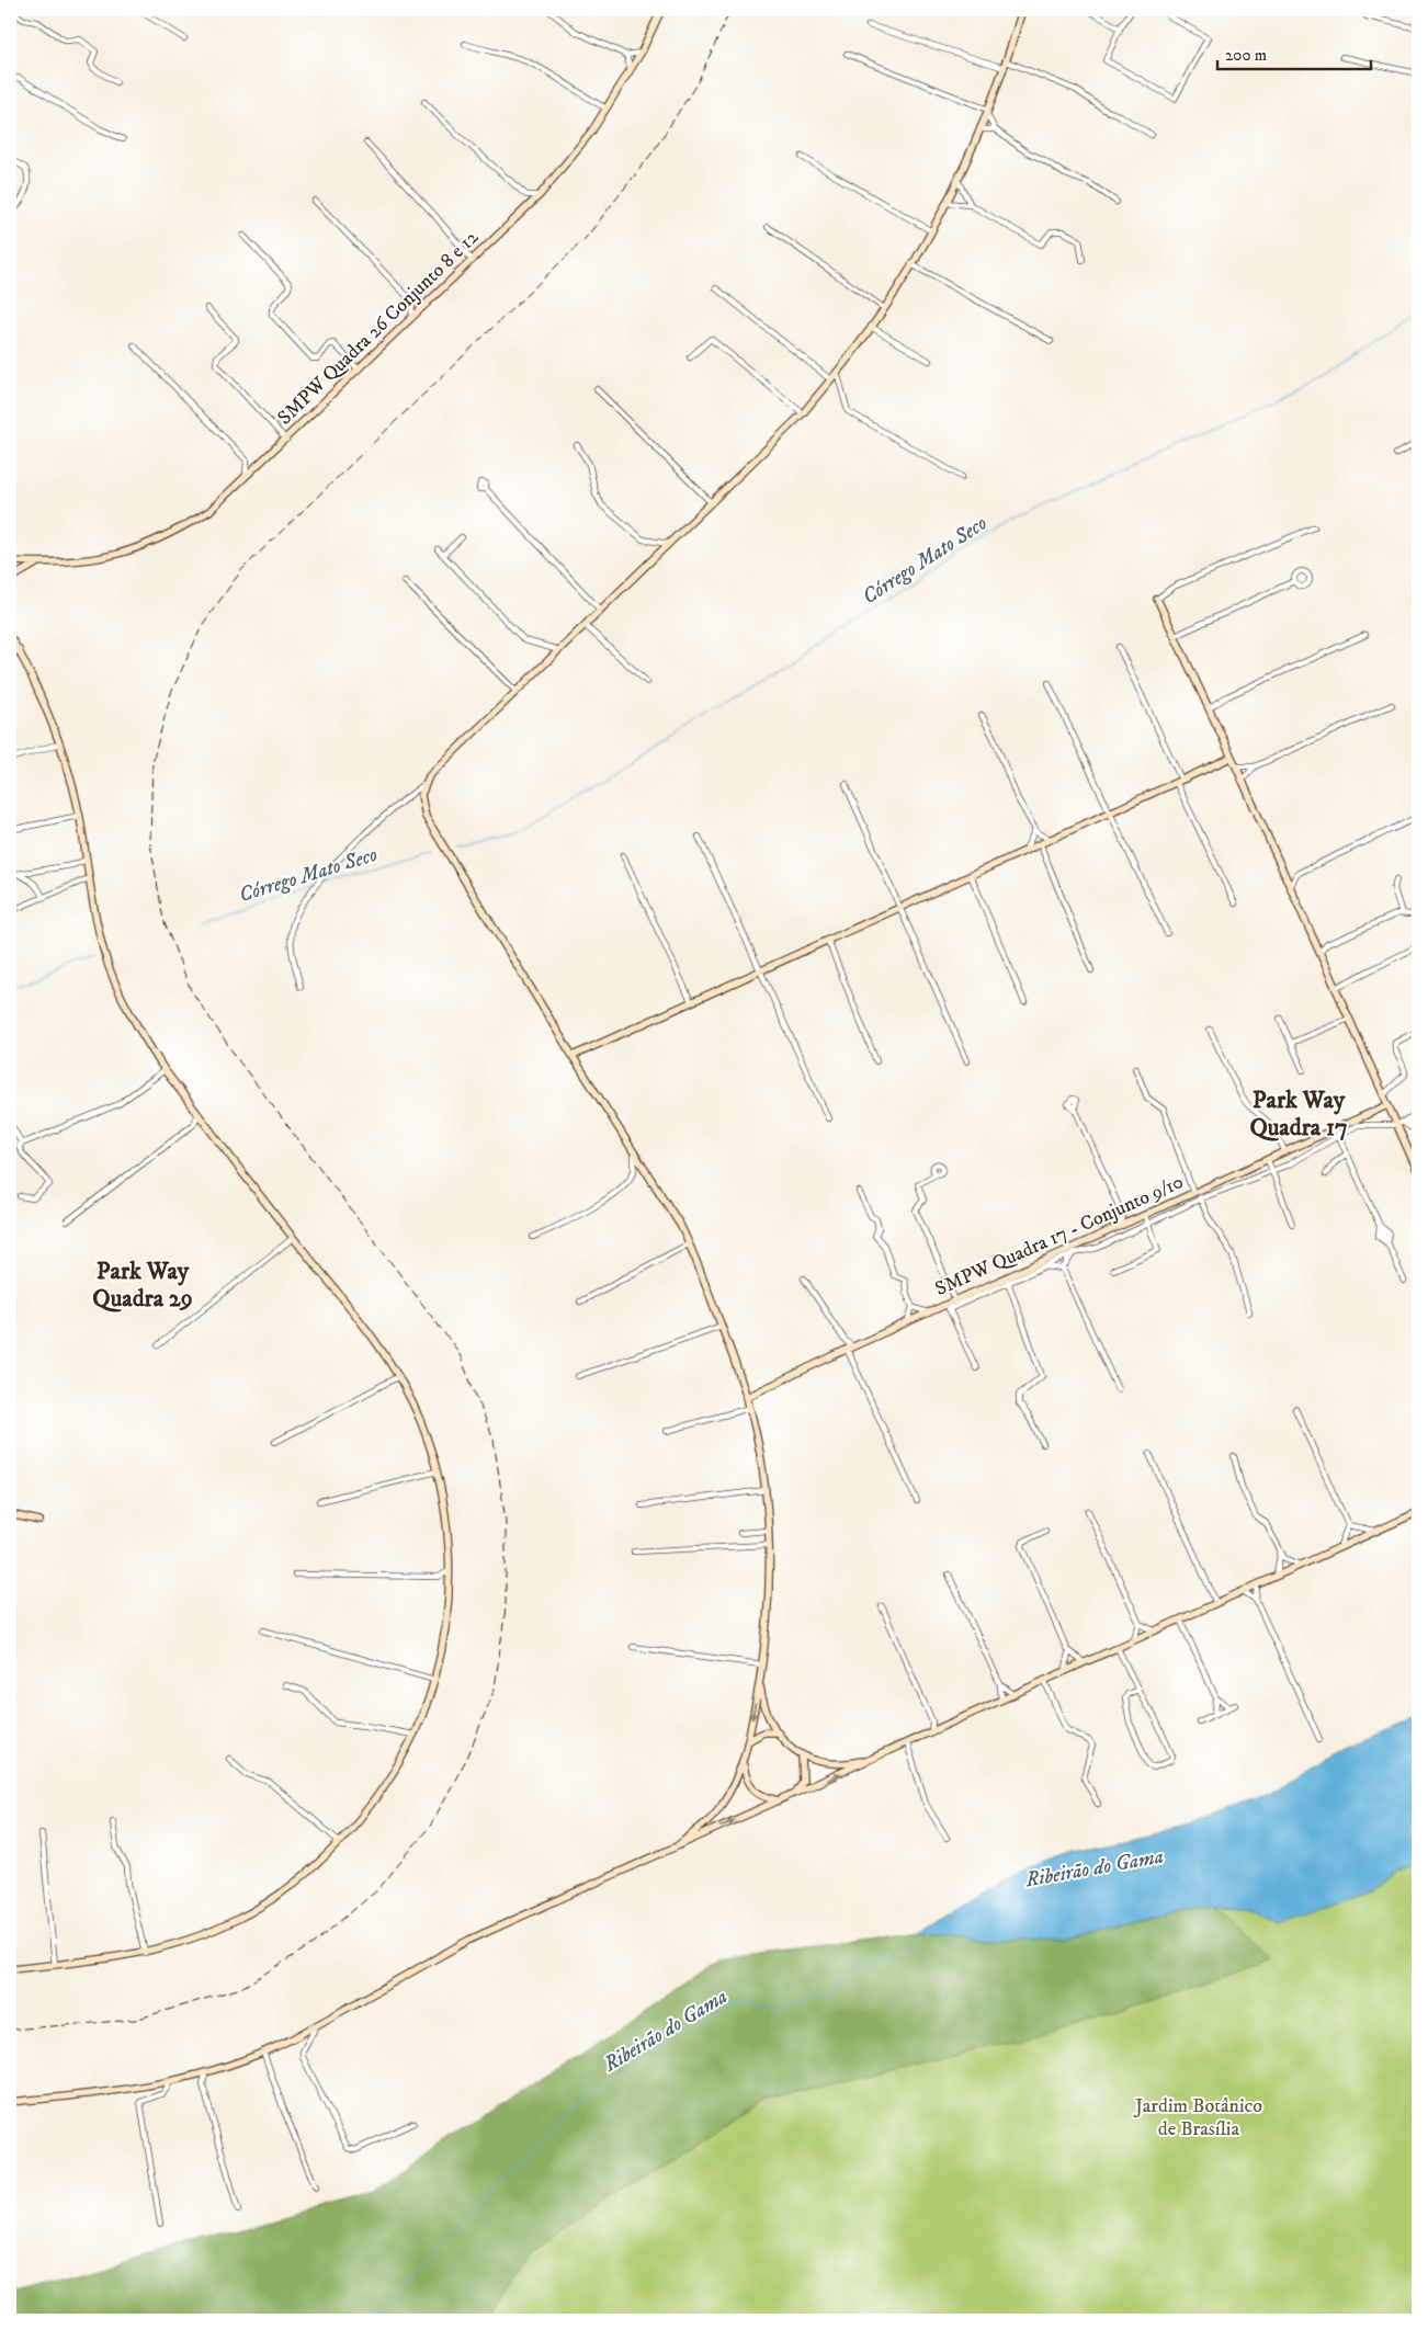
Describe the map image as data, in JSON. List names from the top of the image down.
{
  "streets": {
    "street": ["SMPW Quadra 26 Conjunto 8 e 12", "SMPW Quadra 17 - Conjunto 9/10"]
  },
  "districts": ["Park Way Quadra 17", "Park Way Quadra 29"],
  "water": ["Córrego Mato Seco", "Ribeirão do Gama"],
  "parks": ["Jardim Botânico de Brasília"],
  "scale_bar": "200 m"
}
